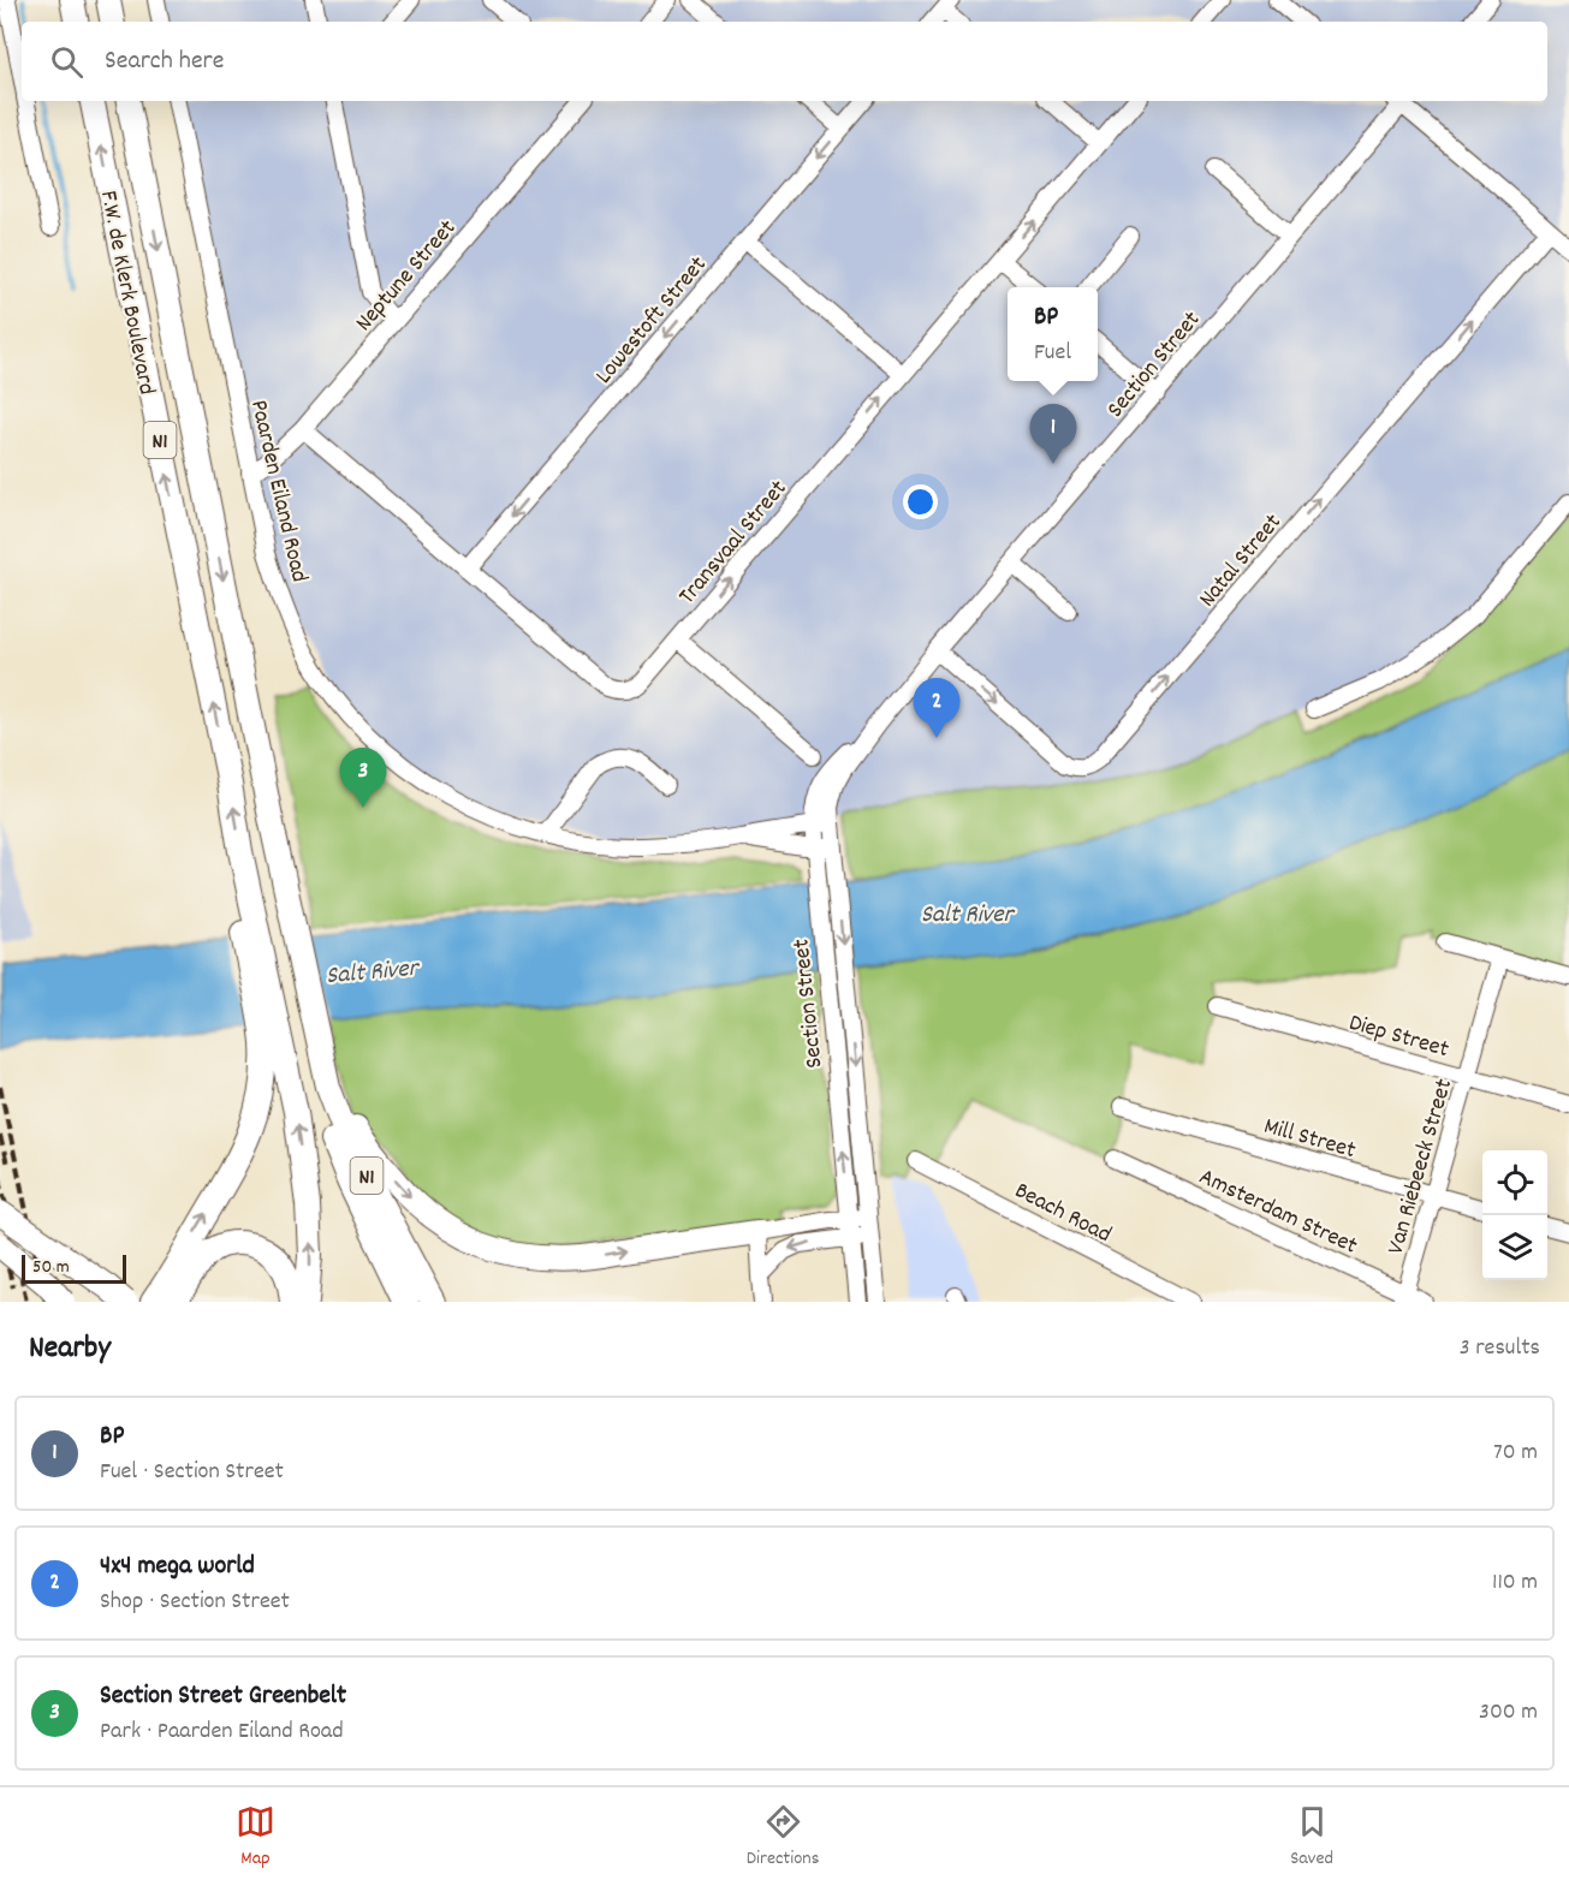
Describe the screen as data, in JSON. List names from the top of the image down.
{
  "streets": {
    "highway": ["F.W. de Klerk Boulevard", "N1"],
    "street": [
      "Neptune Street",
      "Lowestoft Street",
      "Section Street",
      "Paarden Eiland Road",
      "Transvaal Street",
      "Natal Street",
      "Diep Street",
      "Mill Street",
      "Van Riebeeck Street",
      "Amsterdam Street",
      "Beach Road"
    ]
  },
  "crossings": [
    ["Neptune Street", "Paarden Eiland Road"],
    ["Neptune Street", "Transvaal Street"],
    ["F.W. de Klerk Boulevard", "N1"],
    ["Lowestoft Street", "Transvaal Street"],
    ["Section Street", "Paarden Eiland Road"],
    ["Section Street", "Natal Street"],
    ["Diep Street", "Van Riebeeck Street"],
    ["Mill Street", "Van Riebeeck Street"],
    ["Van Riebeeck Street", "Amsterdam Street"]
  ],
  "one_way": ["Lowestoft Street", "Transvaal Street", "Natal Street"],
  "water": ["Salt River"],
  "scale_bar": "50 m",
  "page": {
    "search": "Search here",
    "popup": ["BP", "Fuel"],
    "pins": ["1", "2", "3"],
    "scale": "50 m",
    "heading": ["Nearby", "3 results"],
    "list": [
      {
        "mark": "1",
        "name": "BP",
        "note": "Fuel · Section Street",
        "value": "70 m"
      },
      {
        "mark": "2",
        "name": "4x4 mega world",
        "note": "Shop · Section Street",
        "value": "110 m"
      },
      {
        "mark": "3",
        "name": "Section Street Greenbelt",
        "note": "Park · Paarden Eiland Road",
        "value": "300 m"
      }
    ],
    "nav": ["Map", "Directions", "Saved"]
  }
}
